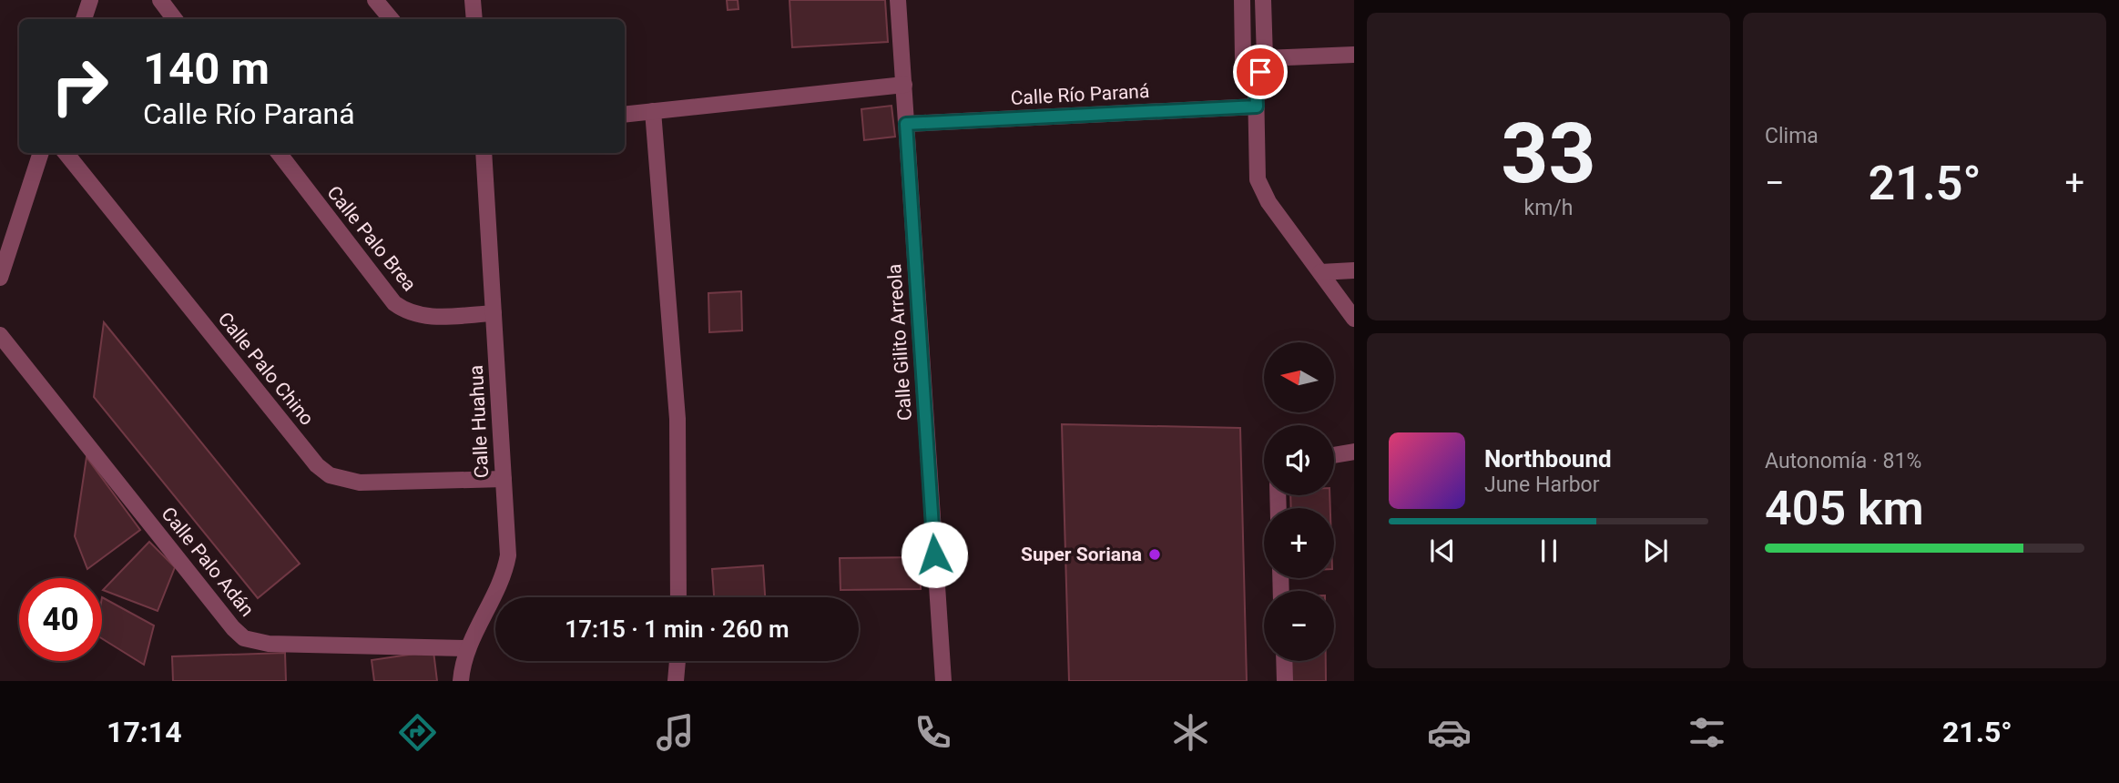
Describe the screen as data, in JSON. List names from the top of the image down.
{
  "streets": {
    "street": [
      "Calle Río Paraná",
      "Calle Palo Brea",
      "Calle Gilito Arreola",
      "Calle Palo Chino",
      "Calle Huahua",
      "Calle Palo Adán"
    ]
  },
  "crossings": [
    ["Calle Río Paraná", "Calle Gilito Arreola"],
    ["Calle Palo Brea", "Calle Huahua"],
    ["Calle Palo Chino", "Calle Huahua"],
    ["Calle Huahua", "Calle Palo Adán"]
  ],
  "places": ["Super Soriana"],
  "north": "left",
  "page": {
    "tile": [
      ["33", "km/h"],
      "Clima",
      ["Autonomía · 81%", "405 km"]
    ],
    "turn": ["140 m", "Calle Río Paraná"],
    "heat": ["−", "21.5°", "+"],
    "map_buttons": ["+", "−"],
    "song": ["Northbound", "June Harbor"],
    "limit": "40",
    "trip": "17:15 · 1 min · 260 m",
    "tabs": ["17:14", "21.5°"]
  }
}
